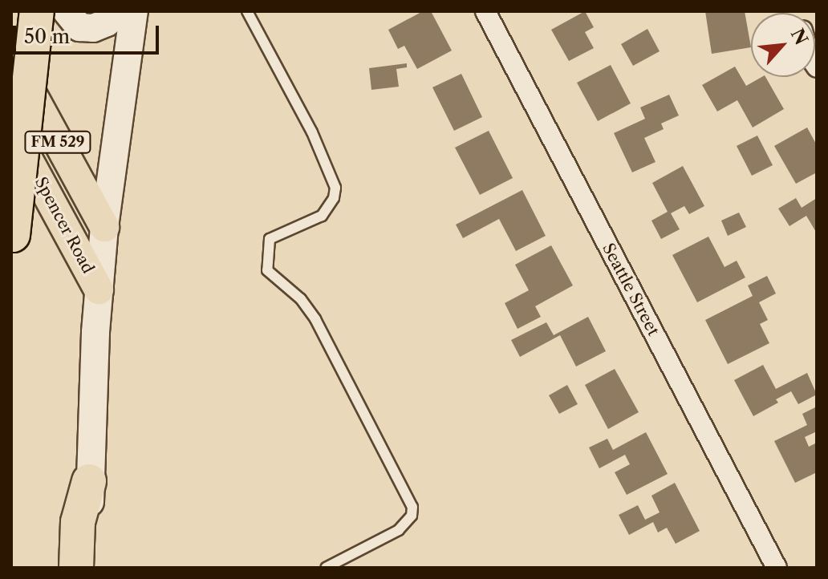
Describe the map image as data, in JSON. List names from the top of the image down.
{
  "streets": {
    "main road": ["FM 529", "Spencer Road"],
    "street": ["Seattle Street"]
  },
  "scale_bar": "50 m",
  "north": "top right"
}
